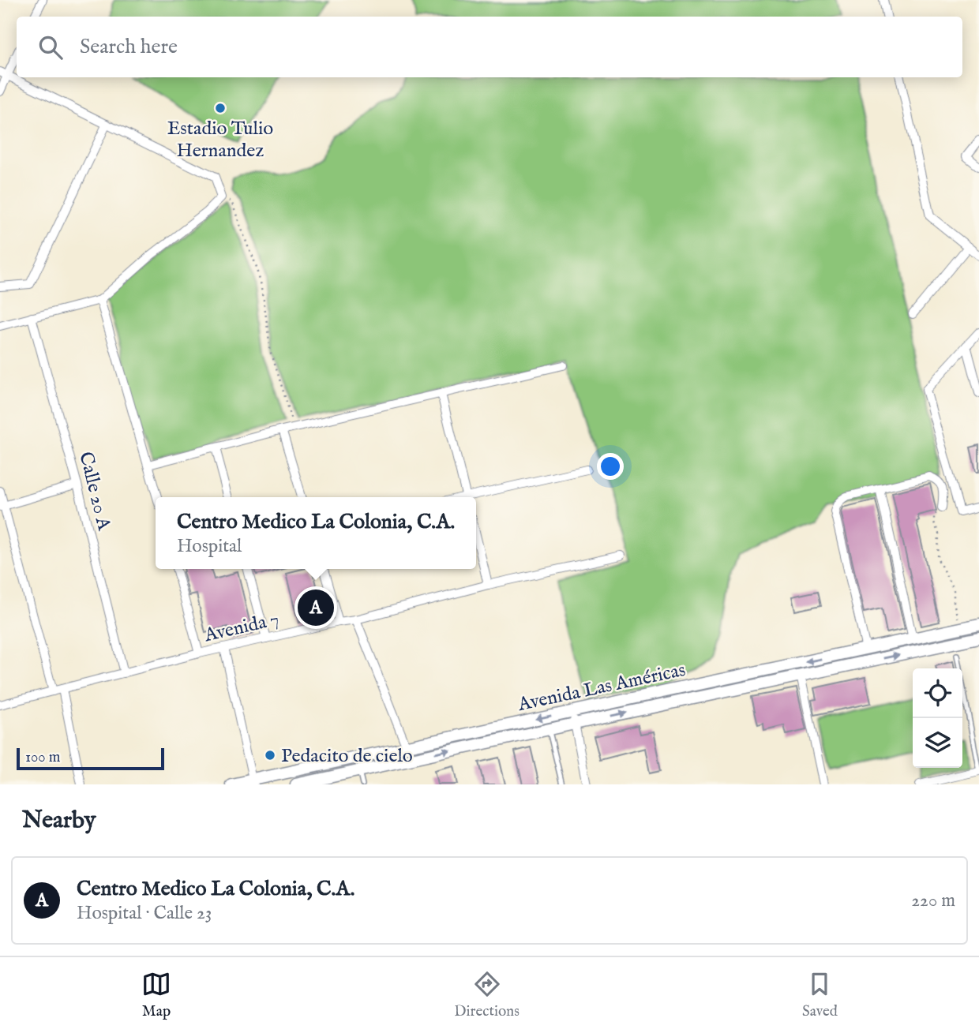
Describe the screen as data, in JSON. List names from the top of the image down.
{
  "streets": {
    "main road": ["Avenida Las Américas"],
    "street": ["Calle 20 A", "Avenida 7"]
  },
  "crossings": [
    ["Calle 20 A", "Avenida 7"]
  ],
  "places": ["Estadio Tulio Hernandez", "Pedacito de cielo"],
  "scale_bar": "100 m",
  "page": {
    "search": "Search here",
    "popup": ["Centro Medico La Colonia, C.A.", "Hospital"],
    "pins": "A",
    "scale": "100 m",
    "heading": "Nearby",
    "list": [
      {
        "mark": "A",
        "name": "Centro Medico La Colonia, C.A.",
        "note": "Hospital · Calle 23",
        "value": "220 m"
      }
    ],
    "nav": ["Map", "Directions", "Saved"]
  }
}
